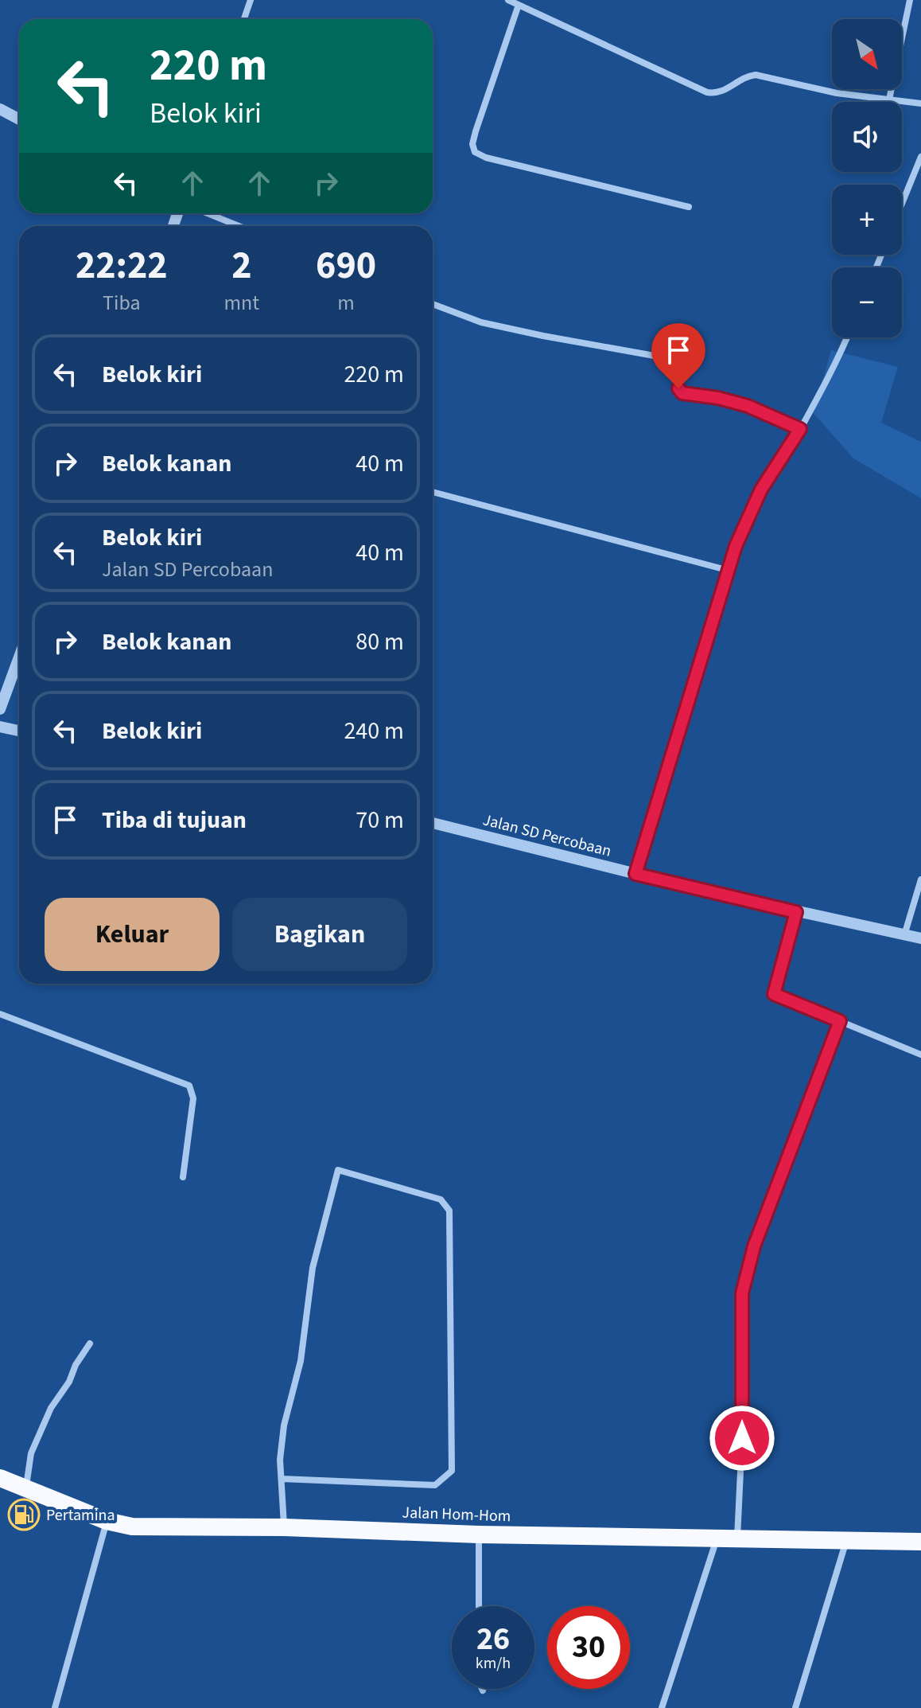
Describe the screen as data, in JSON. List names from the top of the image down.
{
  "streets": {
    "highway": ["Jalan Hom-Hom"],
    "street": ["Jalan SD Percobaan"]
  },
  "places": {
    "fuel station": ["Pertamina"]
  },
  "north": "bottom right",
  "page": {
    "map_buttons": ["+", "−"],
    "turn": ["220 m", "Belok kiri"],
    "eta": [
      "22:22",
      "Tiba",
      "2",
      "mnt",
      "690",
      "m"
    ],
    "list": [
      {
        "name": "Belok kiri",
        "value": "220 m"
      },
      {
        "name": "Belok kanan",
        "value": "40 m"
      },
      {
        "name": "Belok kiri",
        "note": "Jalan SD Percobaan",
        "value": "40 m"
      },
      {
        "name": "Belok kanan",
        "value": "80 m"
      },
      {
        "name": "Belok kiri",
        "value": "240 m"
      },
      {
        "name": "Tiba di tujuan",
        "value": "70 m"
      }
    ],
    "buttons": ["Keluar", "Bagikan"],
    "speed": "26 km/h",
    "limit": "30"
  }
}
